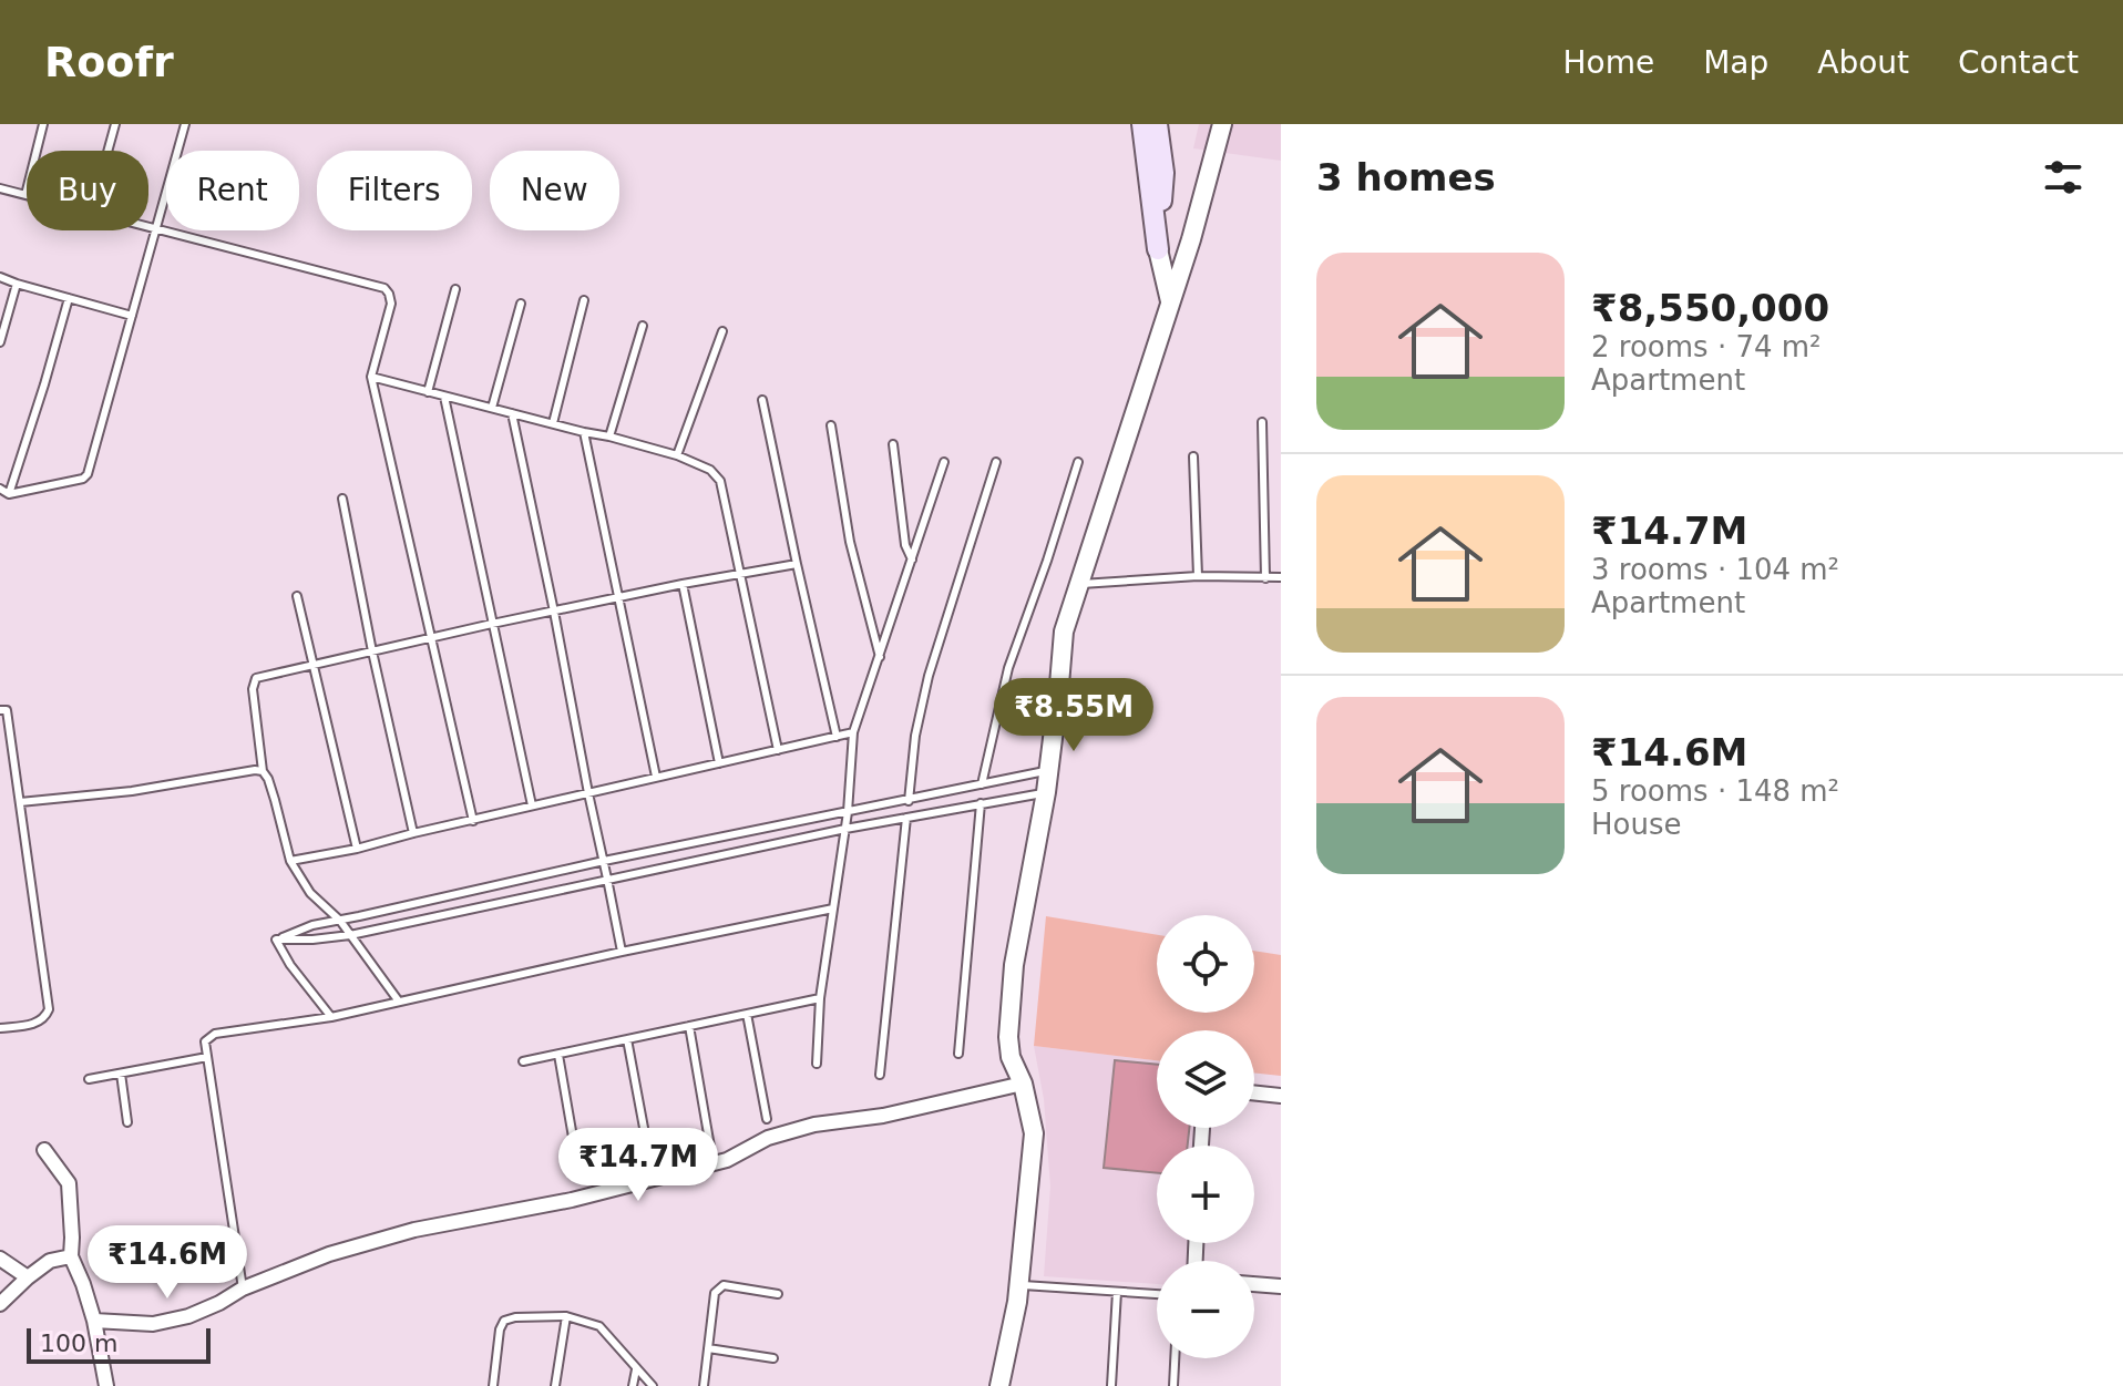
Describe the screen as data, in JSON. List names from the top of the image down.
{
  "scale_bar": "100 m",
  "page": {
    "header": "Roofr",
    "nav": [
      "Home",
      "Map",
      "About",
      "Contact"
    ],
    "heading": "3 homes",
    "chip": [
      "Buy",
      "Rent",
      "Filters",
      "New"
    ],
    "list": [
      {
        "name": "₹8,550,000",
        "note": "2 rooms · 74 m² · Apartment"
      },
      {
        "name": "₹14.7M",
        "note": "3 rooms · 104 m² · Apartment"
      },
      {
        "name": "₹14.6M",
        "note": "5 rooms · 148 m² · House"
      }
    ],
    "price": ["₹8.55M", "₹14.7M", "₹14.6M"],
    "map_buttons": ["+", "−"],
    "scale": "100 m"
  }
}
